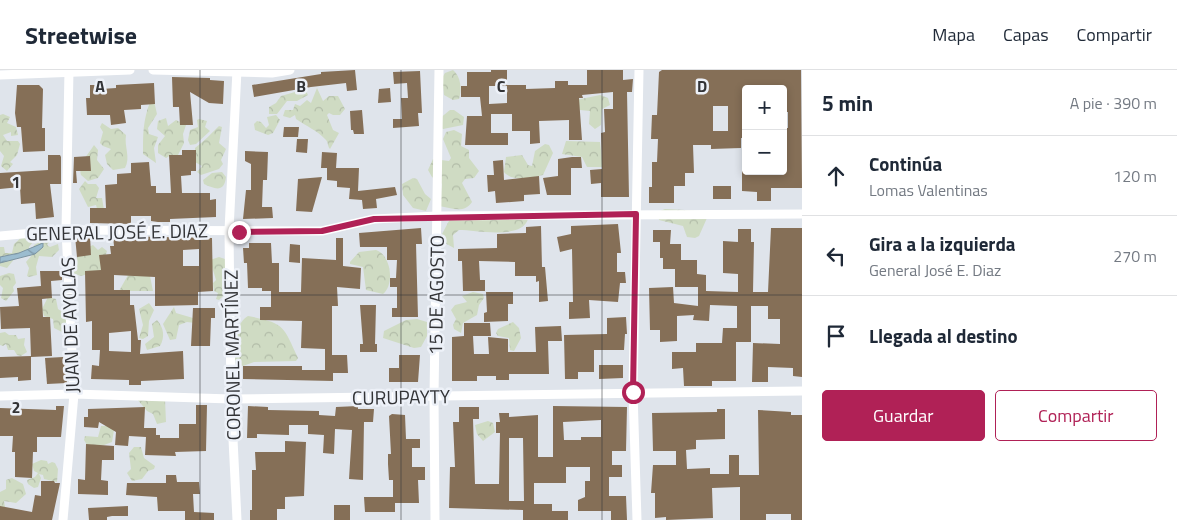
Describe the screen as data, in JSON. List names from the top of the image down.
{
  "streets": {
    "street": [
      "GENERAL JOSÉ E. DIAZ",
      "15 DE AGOSTO",
      "JUAN DE AYOLAS",
      "CORONEL MARTÍNEZ",
      "CURUPAYTY"
    ]
  },
  "crossings": [
    ["GENERAL JOSÉ E. DIAZ", "15 DE AGOSTO"],
    ["GENERAL JOSÉ E. DIAZ", "JUAN DE AYOLAS"],
    ["GENERAL JOSÉ E. DIAZ", "CORONEL MARTÍNEZ"],
    ["15 DE AGOSTO", "CURUPAYTY"],
    ["JUAN DE AYOLAS", "CURUPAYTY"],
    ["CORONEL MARTÍNEZ", "CURUPAYTY"]
  ],
  "page": {
    "header": "Streetwise",
    "nav": ["Mapa", "Capas", "Compartir"],
    "heading": ["5 min", "A pie · 390 m"],
    "map_buttons": ["+", "−"],
    "list": [
      ["Continúa", "Lomas Valentinas", "120 m"],
      ["Gira a la izquierda", "General José E. Diaz", "270 m"],
      "Llegada al destino"
    ],
    "buttons": ["Guardar", "Compartir"]
  },
  "grid": {
    "columns": [
      "A",
      "B",
      "C",
      "D"
    ],
    "rows": ["1", "2"]
  }
}
